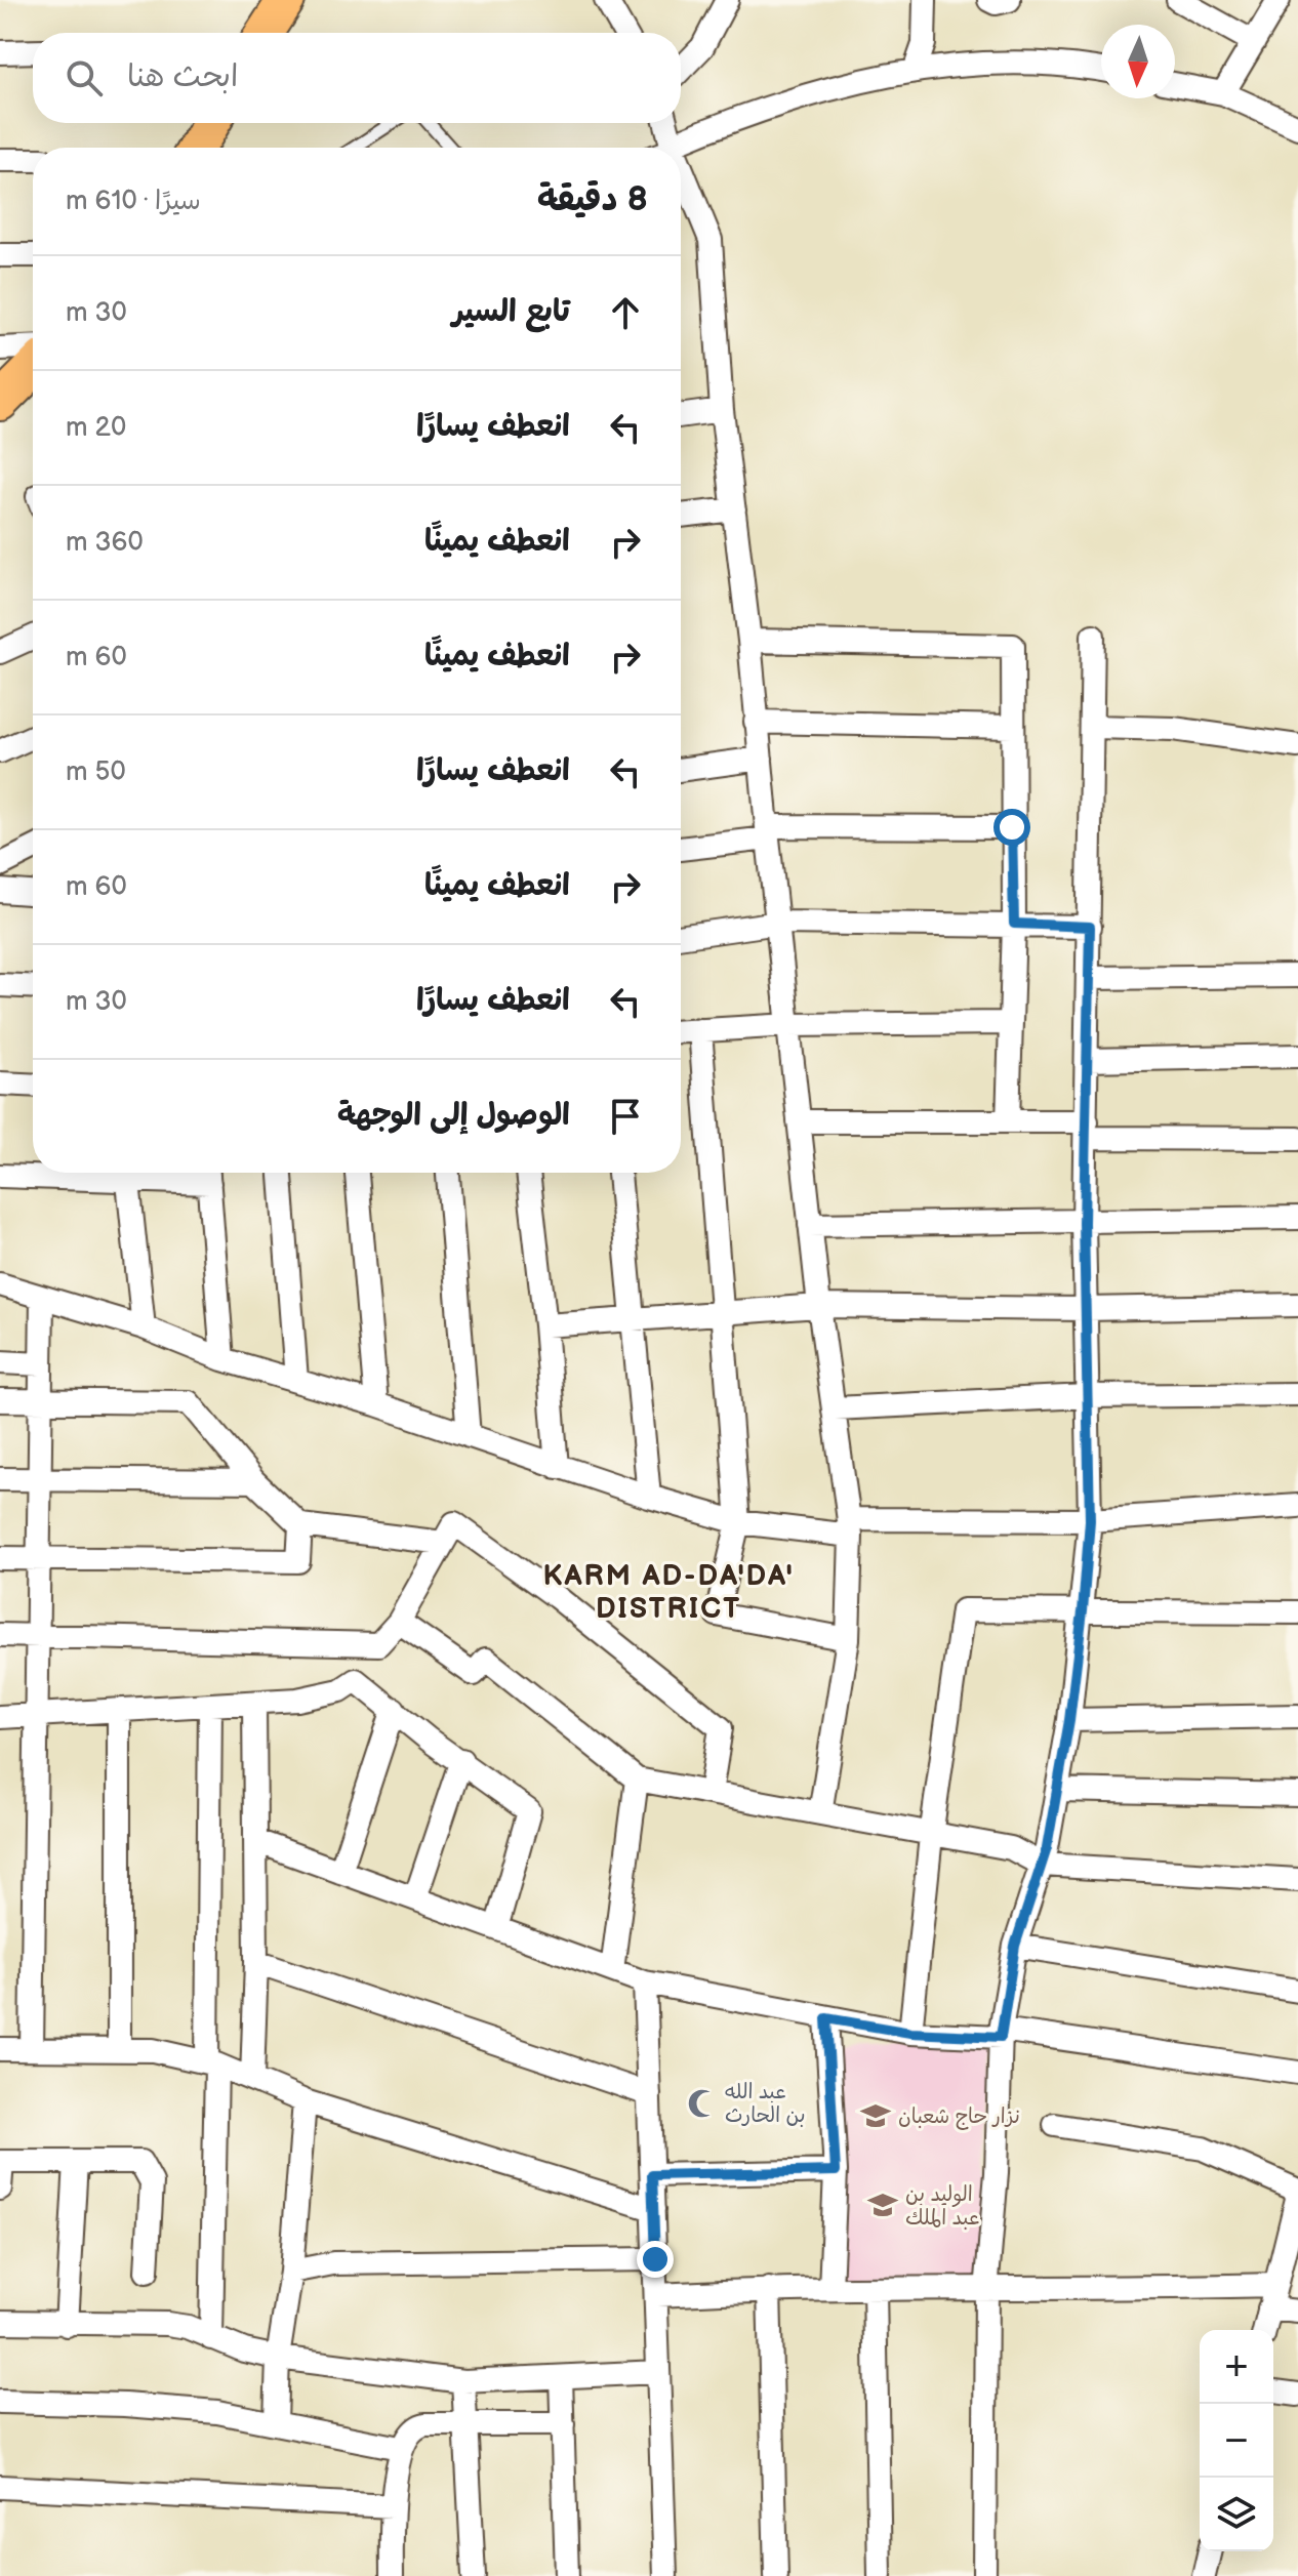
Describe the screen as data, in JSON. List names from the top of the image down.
{
  "districts": ["KARM AD-DA'DA' DISTRICT"],
  "places": {
    "mosque": ["عبد الله بن الحارث"],
    "school or university": ["نزار حاج شعبان", "الوليد بن عبد الملك"]
  },
  "north": "bottom",
  "page": {
    "search": "ابحث هنا",
    "heading": ["8 دقيقة", "سيرًا · 610 m"],
    "list": [
      ["تابع السير", "30 m"],
      ["انعطف يسارًا", "20 m"],
      ["انعطف يمينًا", "360 m"],
      ["انعطف يمينًا", "60 m"],
      ["انعطف يسارًا", "50 m"],
      ["انعطف يمينًا", "60 m"],
      ["انعطف يسارًا", "30 m"],
      "الوصول إلى الوجهة"
    ],
    "map_buttons": ["+", "−"]
  }
}
